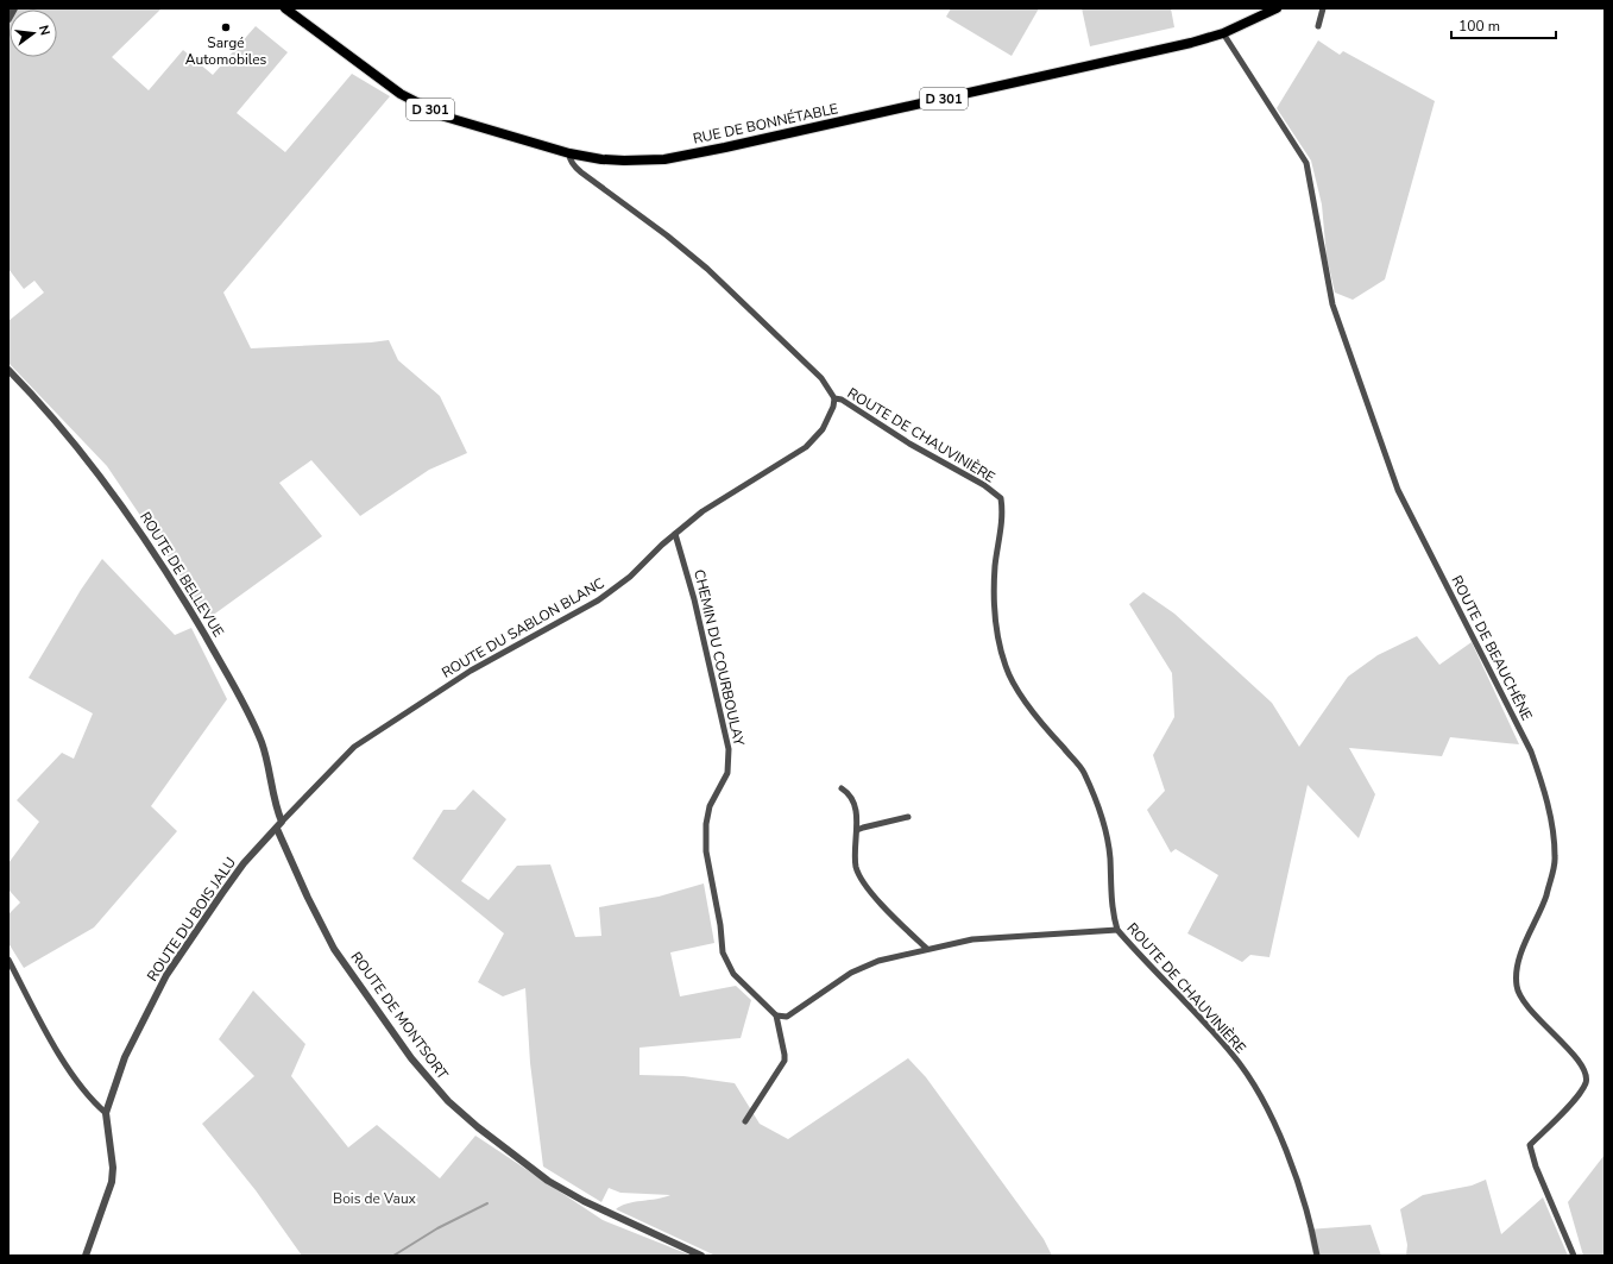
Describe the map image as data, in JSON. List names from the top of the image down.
{
  "streets": {
    "main road": ["D 301", "RUE DE BONNÉTABLE"],
    "street": [
      "ROUTE DE CHAUVINIÈRE",
      "ROUTE DE BELLEVUE",
      "ROUTE DU SABLON BLANC",
      "ROUTE DE BEAUCHÊNE",
      "CHEMIN DU COURBOULAY",
      "ROUTE DU BOIS JALU",
      "ROUTE DE MONTSORT"
    ]
  },
  "crossings": [
    ["RUE DE BONNÉTABLE", "ROUTE DE CHAUVINIÈRE"],
    ["RUE DE BONNÉTABLE", "ROUTE DE BEAUCHÊNE"],
    ["ROUTE DE CHAUVINIÈRE", "ROUTE DU SABLON BLANC"],
    ["ROUTE DE BELLEVUE", "ROUTE DU SABLON BLANC"],
    ["ROUTE DE BELLEVUE", "ROUTE DU BOIS JALU"],
    ["ROUTE DU SABLON BLANC", "CHEMIN DU COURBOULAY"],
    ["ROUTE DU SABLON BLANC", "ROUTE DU BOIS JALU"],
    ["ROUTE DU BOIS JALU", "ROUTE DE MONTSORT"]
  ],
  "parks": ["Bois de Vaux"],
  "places": ["Sargé Automobiles"],
  "scale_bar": "100 m",
  "north": "right"
}
